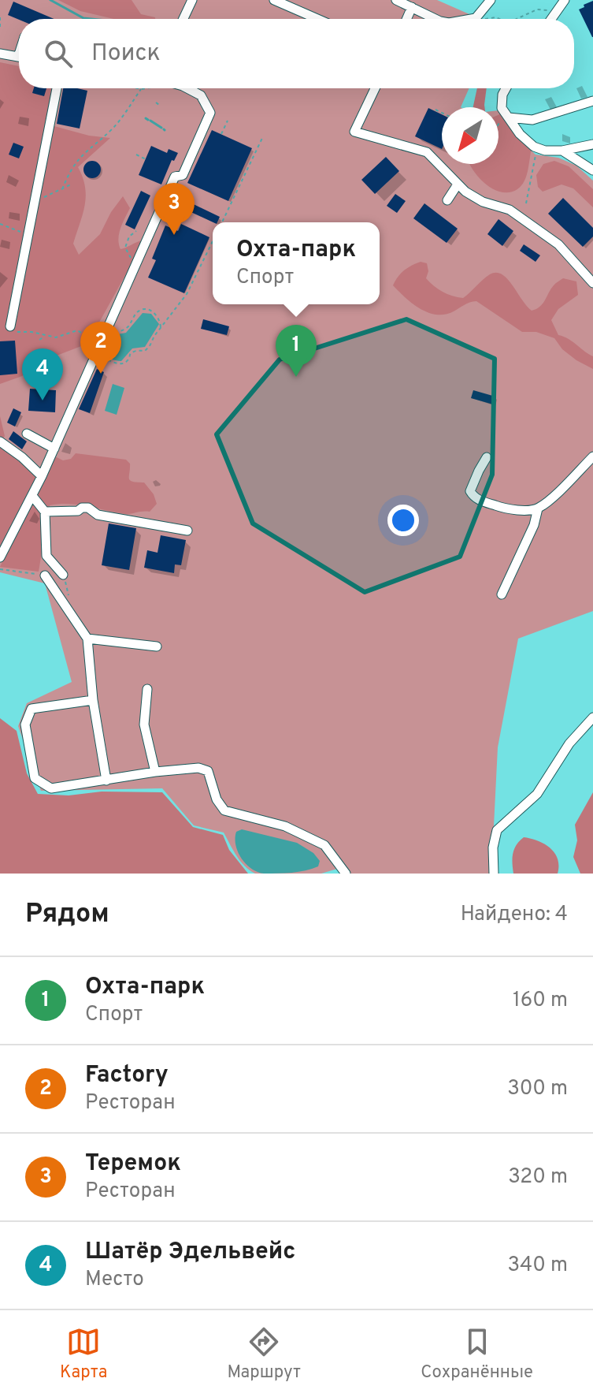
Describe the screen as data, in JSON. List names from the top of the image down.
{
  "north": "bottom left",
  "page": {
    "search": "Поиск",
    "pins": [
      "3",
      "2",
      "1",
      "4"
    ],
    "popup": ["Охта-парк", "Спорт"],
    "heading": ["Рядом", "Найдено: 4"],
    "list": [
      {
        "mark": "1",
        "name": "Охта-парк",
        "note": "Спорт",
        "value": "160 m"
      },
      {
        "mark": "2",
        "name": "Factory",
        "note": "Ресторан",
        "value": "300 m"
      },
      {
        "mark": "3",
        "name": "Теремок",
        "note": "Ресторан",
        "value": "320 m"
      },
      {
        "mark": "4",
        "name": "Шатёр Эдельвейс",
        "note": "Место",
        "value": "340 m"
      }
    ],
    "nav": ["Карта", "Маршрут", "Сохранённые"]
  }
}
